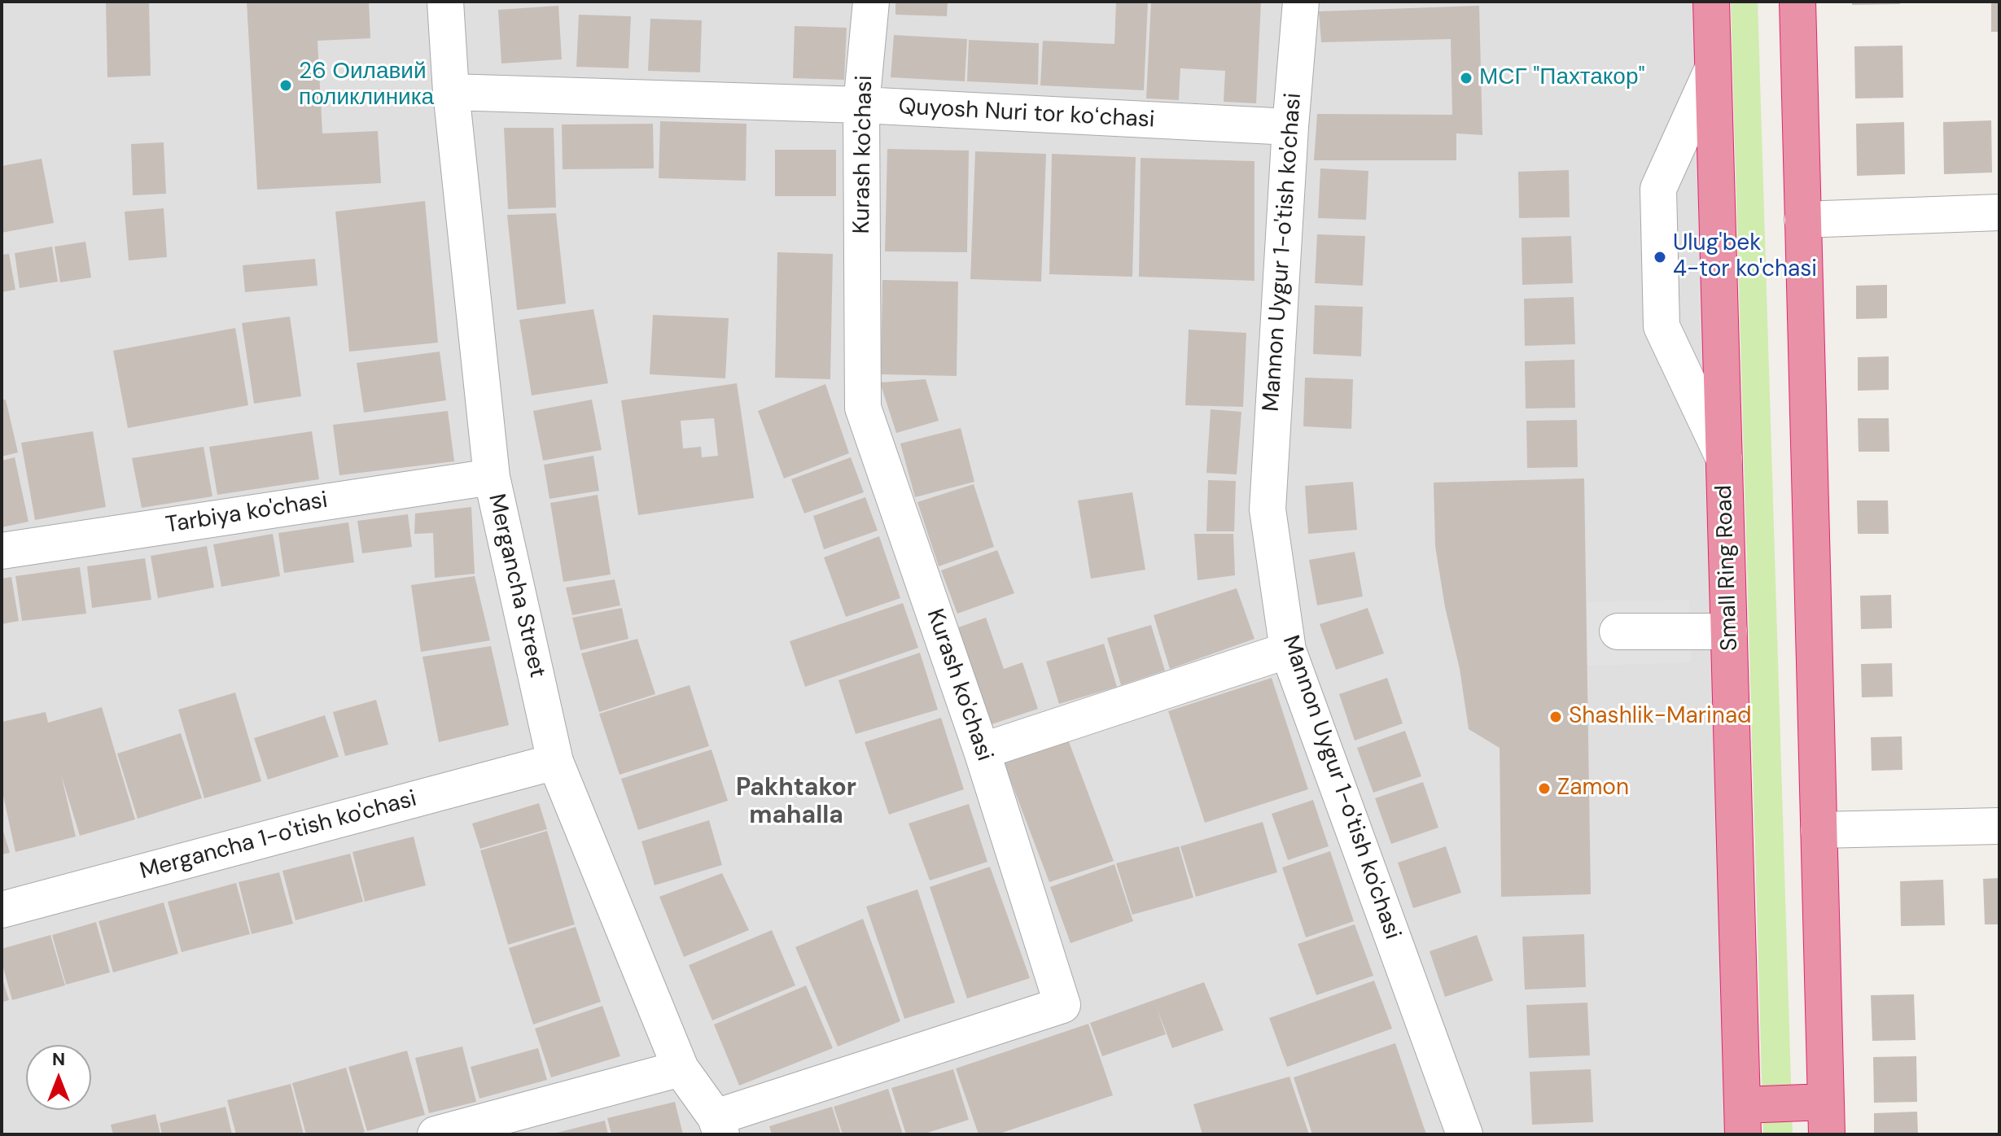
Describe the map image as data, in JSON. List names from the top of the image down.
{
  "streets": {
    "highway": ["Small Ring Road"],
    "street": [
      "Quyosh Nuri tor koʻchasi",
      "Kurash ko'chasi",
      "Mannon Uygur 1-o'tish ko'chasi",
      "Tarbiya ko'chasi",
      "Mergancha Street",
      "Mergancha 1-o'tish ko'chasi"
    ]
  },
  "crossings": [
    ["Quyosh Nuri tor koʻchasi", "Kurash ko'chasi"],
    ["Quyosh Nuri tor koʻchasi", "Mannon Uygur 1-o'tish ko'chasi"],
    ["Quyosh Nuri tor koʻchasi", "Mergancha Street"],
    ["Kurash ko'chasi", "Mergancha Street"],
    ["Tarbiya ko'chasi", "Mergancha Street"],
    ["Mergancha Street", "Mergancha 1-o'tish ko'chasi"]
  ],
  "districts": ["Pakhtakor mahalla"],
  "places": [
    "МСГ \"Пахтакор\"",
    "26 Оилавий поликлиника",
    "Ulug'bek 4-tor ko'chasi",
    "Shashlik-Marinad",
    "Zamon"
  ],
  "north": "top"
}
